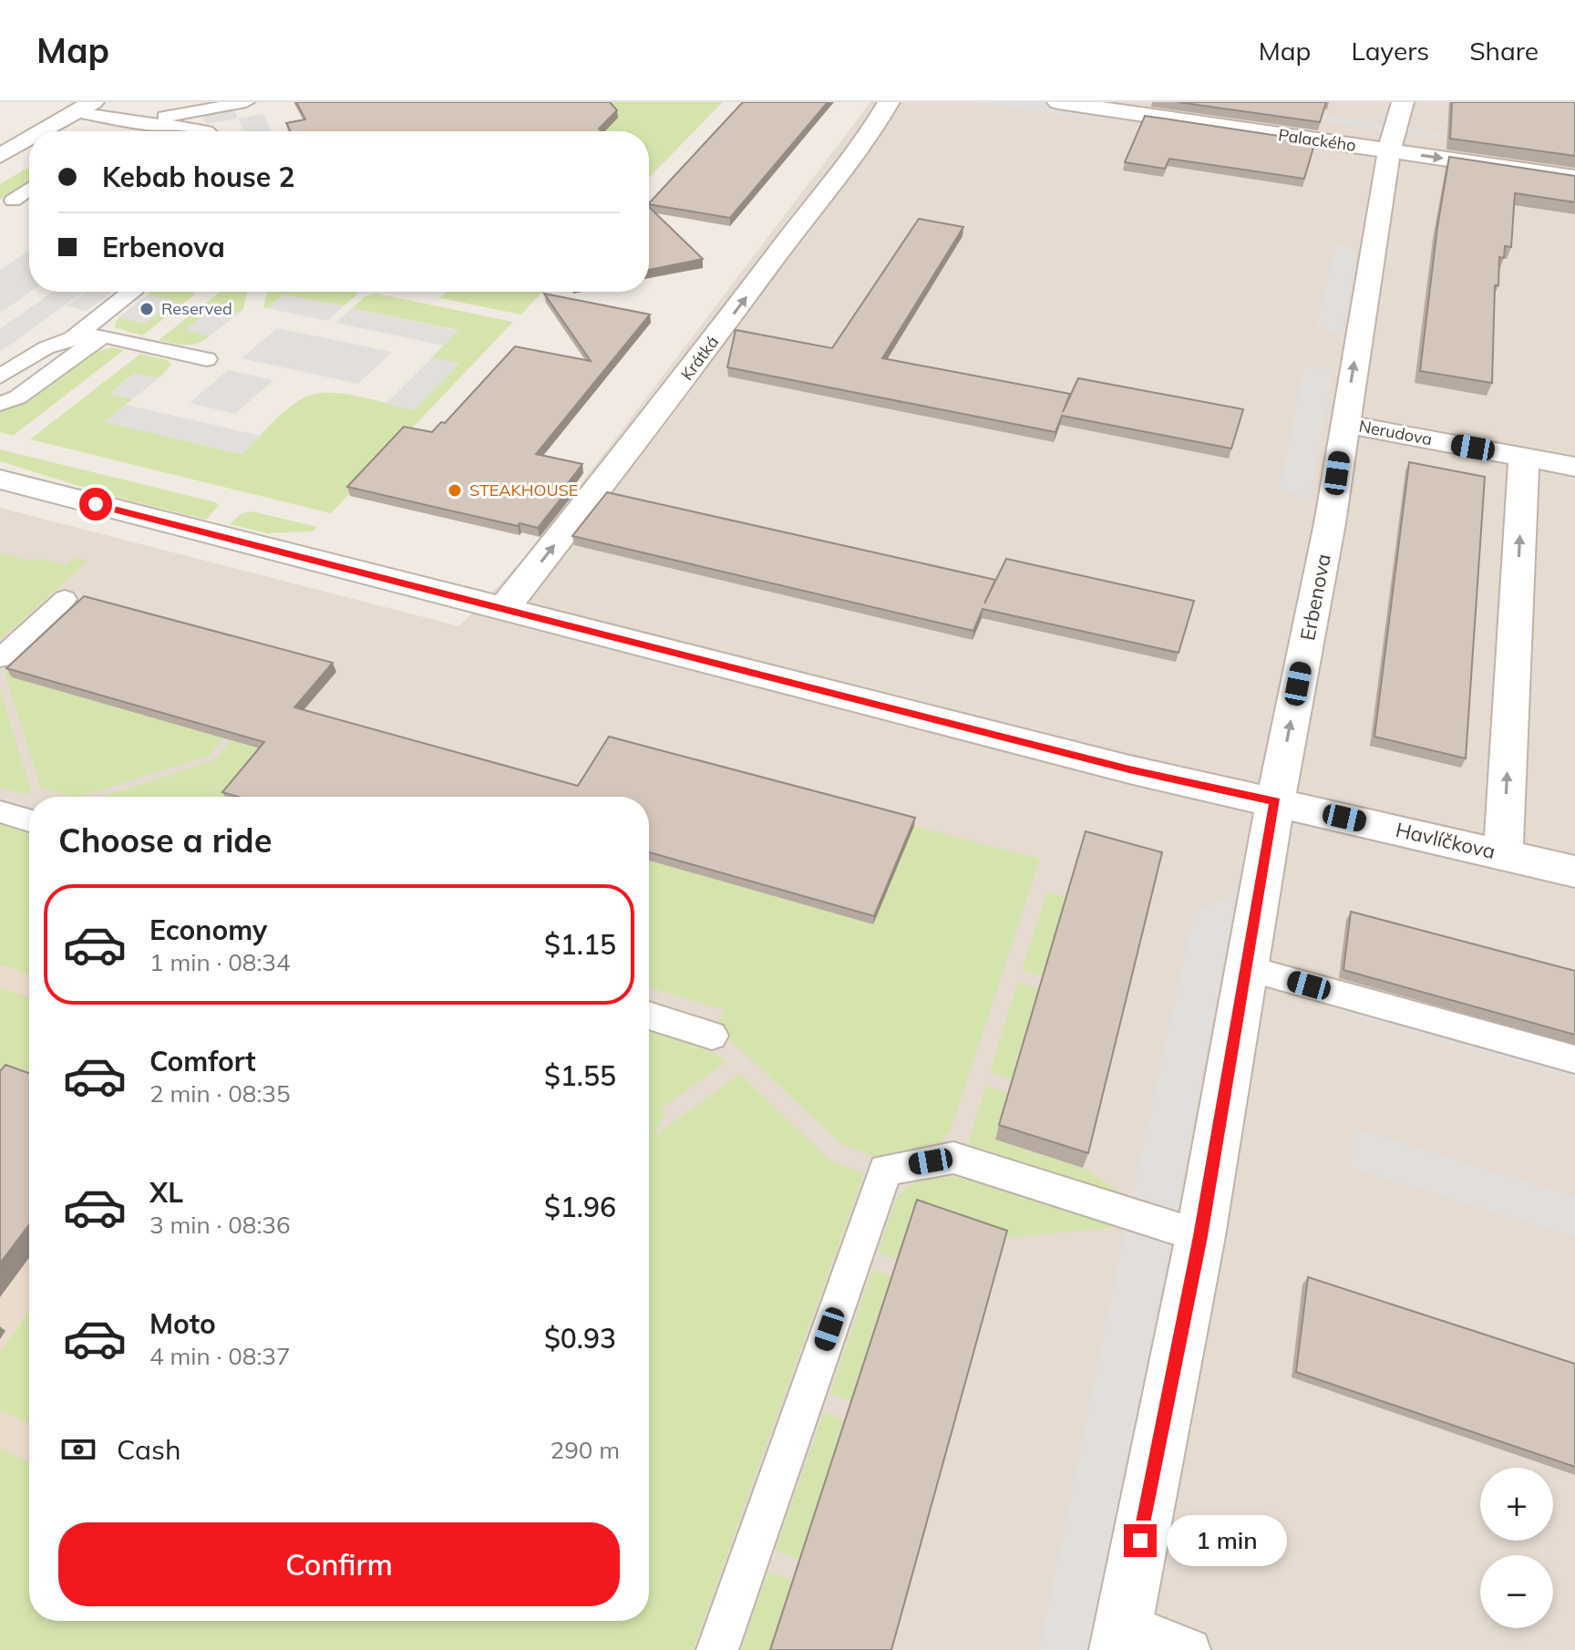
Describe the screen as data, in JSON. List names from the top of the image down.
{
  "streets": {
    "street": [
      "Palackého",
      "Krátká",
      "Nerudova",
      "Erbenova",
      "Havlíčkova"
    ]
  },
  "crossings": [
    ["Palackého", "Erbenova"],
    ["Krátká", "Havlíčkova"],
    ["Nerudova", "Erbenova"],
    ["Erbenova", "Havlíčkova"]
  ],
  "one_way": ["Krátká"],
  "places": ["Reserved", "STEAKHOUSE"],
  "page": {
    "header": "Map",
    "nav": ["Map", "Layers", "Share"],
    "banner": ["Kebab house 2", "Erbenova"],
    "heading": "Choose a ride",
    "list": [
      {
        "name": "Economy",
        "note": "1 min · 08:34",
        "value": "$1.15"
      },
      {
        "name": "Comfort",
        "note": "2 min · 08:35",
        "value": "$1.55"
      },
      {
        "name": "XL",
        "note": "3 min · 08:36",
        "value": "$1.96"
      },
      {
        "name": "Moto",
        "note": "4 min · 08:37",
        "value": "$0.93"
      }
    ],
    "pay": ["Cash", "290 m"],
    "map_buttons": ["+", "−"],
    "buttons": "Confirm",
    "bubble": "1 min"
  }
}
